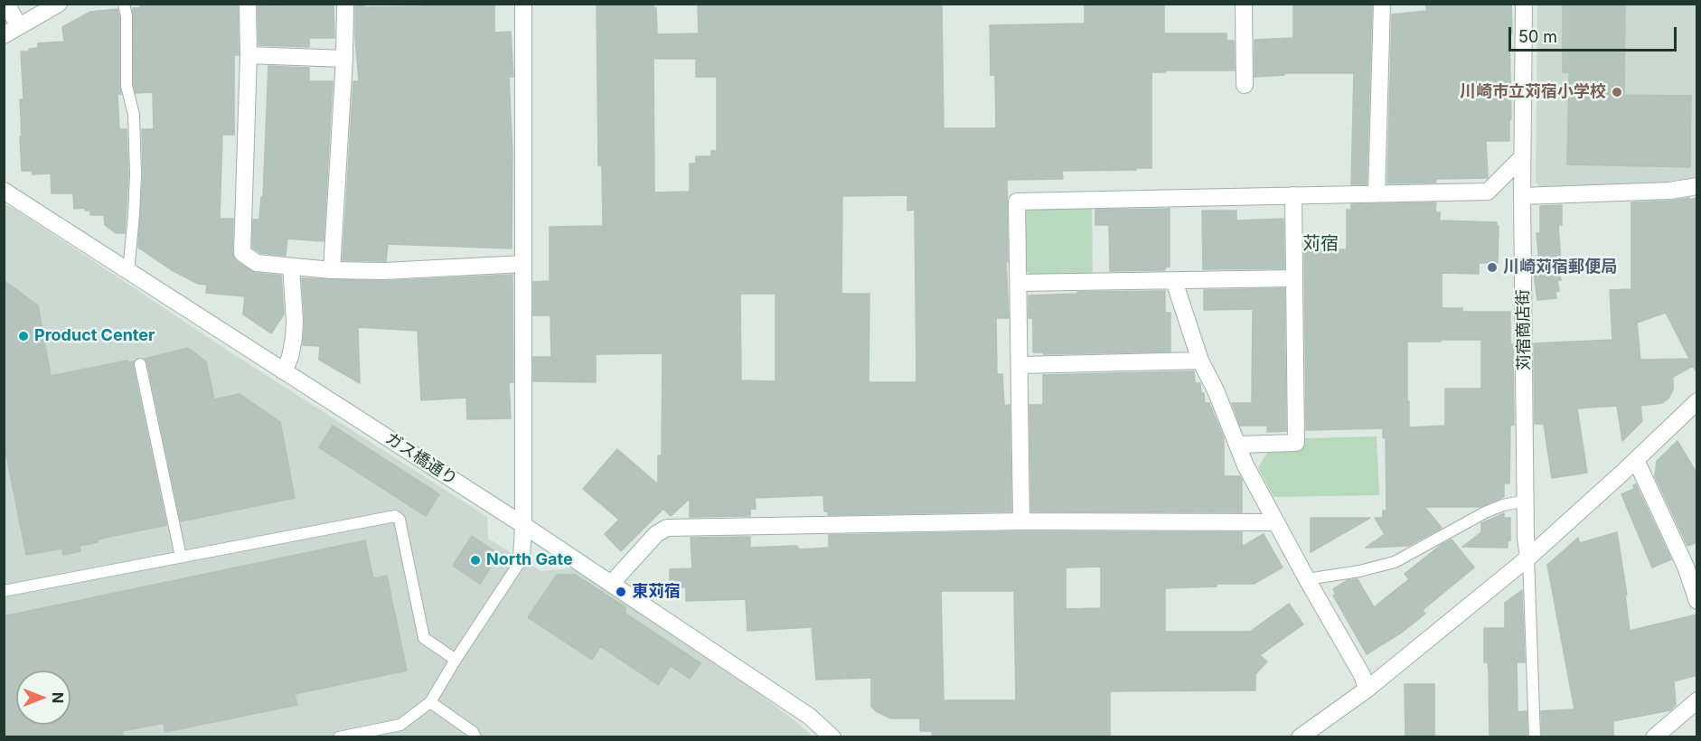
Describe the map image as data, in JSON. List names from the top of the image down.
{
  "streets": {
    "street": ["苅宿商店街", "ガス橋通り"]
  },
  "districts": ["苅宿"],
  "places": [
    "川崎市立苅宿小学校",
    "川崎苅宿郵便局",
    "Product Center",
    "North Gate",
    "東苅宿"
  ],
  "scale_bar": "50 m",
  "north": "right"
}
